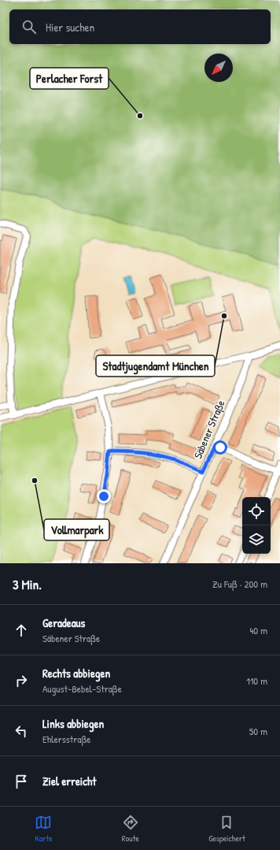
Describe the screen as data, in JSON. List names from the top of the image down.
{
  "streets": {
    "street": ["Säbener Straße"]
  },
  "places": ["Perlacher Forst", "Stadtjugendamt München", "Vollmarpark"],
  "north": "bottom left",
  "page": {
    "search": "Hier suchen",
    "heading": ["3 Min.", "Zu Fuß · 200 m"],
    "list": [
      ["Geradeaus", "Säbener Straße", "40 m"],
      ["Rechts abbiegen", "August-Bebel-Straße", "110 m"],
      ["Links abbiegen", "Ehlersstraße", "50 m"],
      "Ziel erreicht"
    ],
    "nav": ["Karte", "Route", "Gespeichert"]
  }
}
